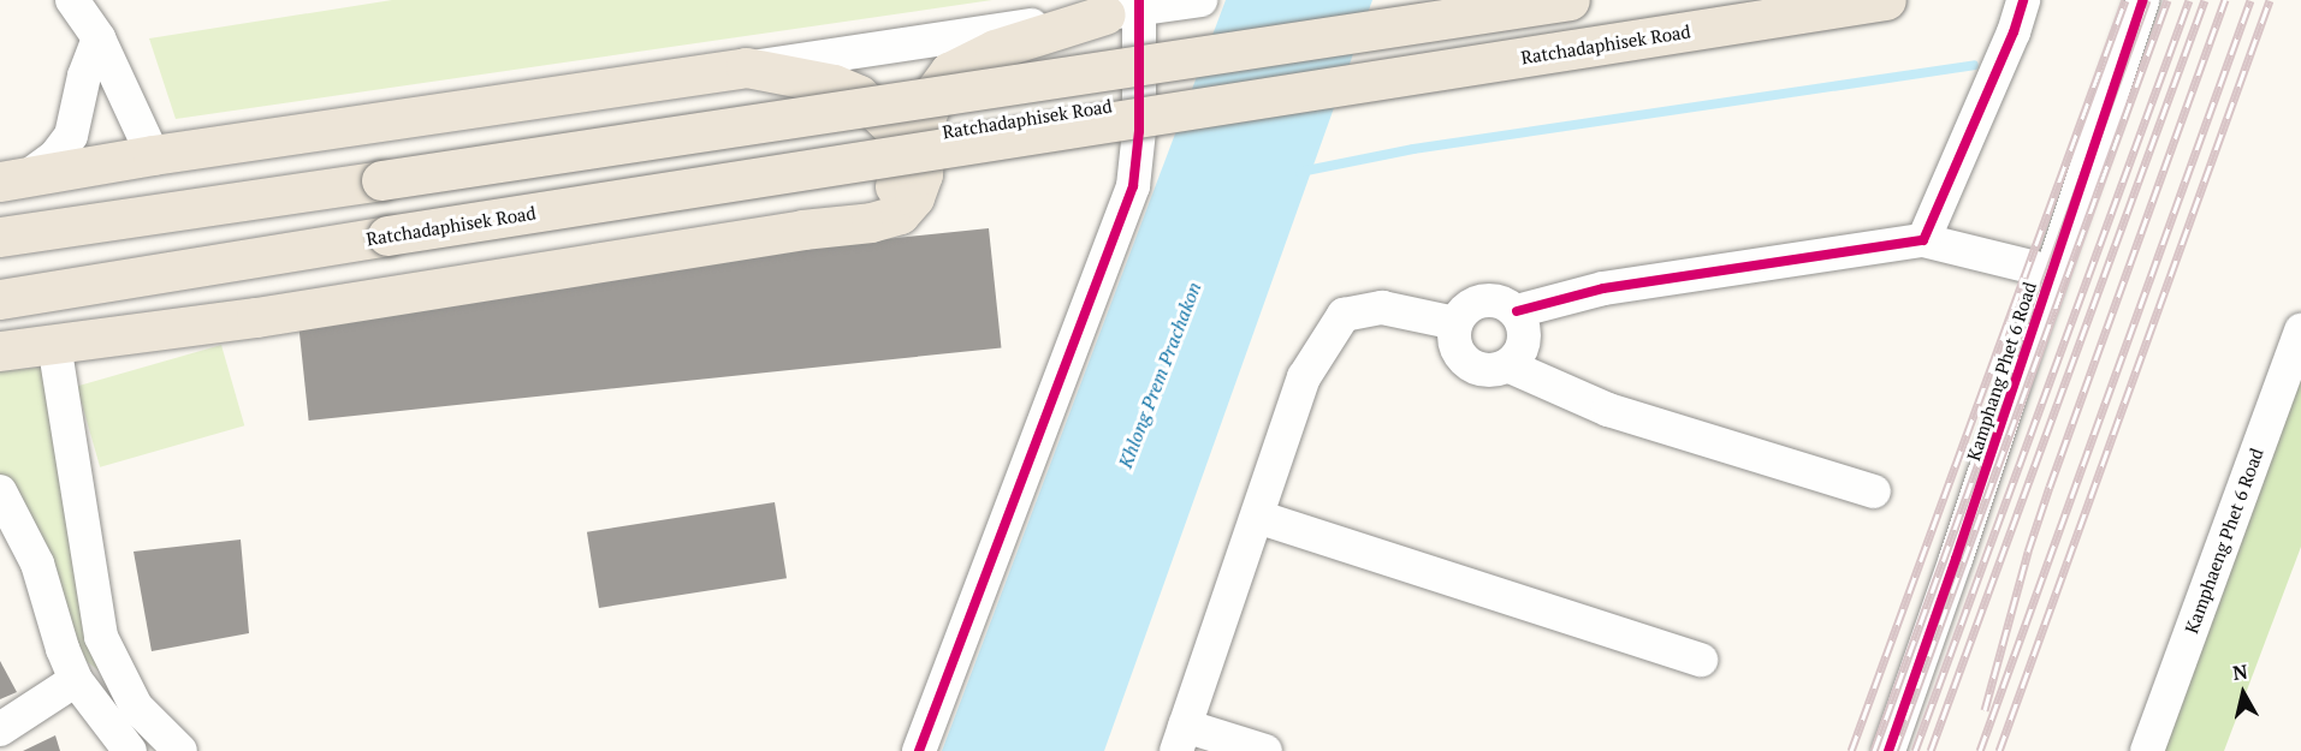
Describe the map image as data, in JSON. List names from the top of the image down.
{
  "streets": {
    "main road": ["Ratchadaphisek Road"],
    "street": ["Kamphang Phet 6 Road", "Kamphaeng Phet 6 Road"]
  },
  "water": ["Khlong Prem Prachakon"],
  "north": "top"
}
